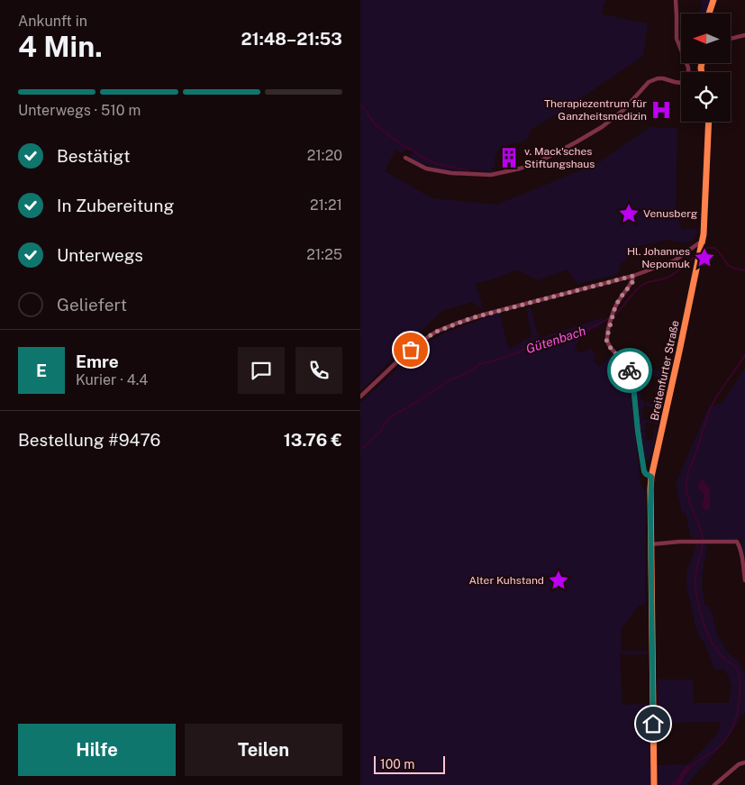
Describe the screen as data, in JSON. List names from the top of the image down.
{
  "streets": {
    "main road": ["Breitenfurter Straße"]
  },
  "water": ["Gütenbach"],
  "places": {
    "hospital": ["Therapiezentrum für Ganzheitsmedizin"],
    "building": ["v. Mack'sches Stiftungshaus"],
    "place": ["Venusberg", "Hl. Johannes Nepomuk", "Alter Kuhstand"]
  },
  "scale_bar": "100 m",
  "north": "left",
  "page": {
    "heading": ["4 Min.", "Ankunft in", "21:48–21:53"],
    "panel": [
      "Emre",
      "Kurier · 4.4",
      "Bestellung #9476",
      "13.76 €"
    ],
    "bar": "Unterwegs · 510 m",
    "list": [
      ["Bestätigt", "21:20"],
      ["In Zubereitung", "21:21"],
      ["Unterwegs", "21:25"],
      "Geliefert"
    ],
    "round": "E",
    "buttons": ["Hilfe", "Teilen"],
    "scale": "100 m"
  }
}
